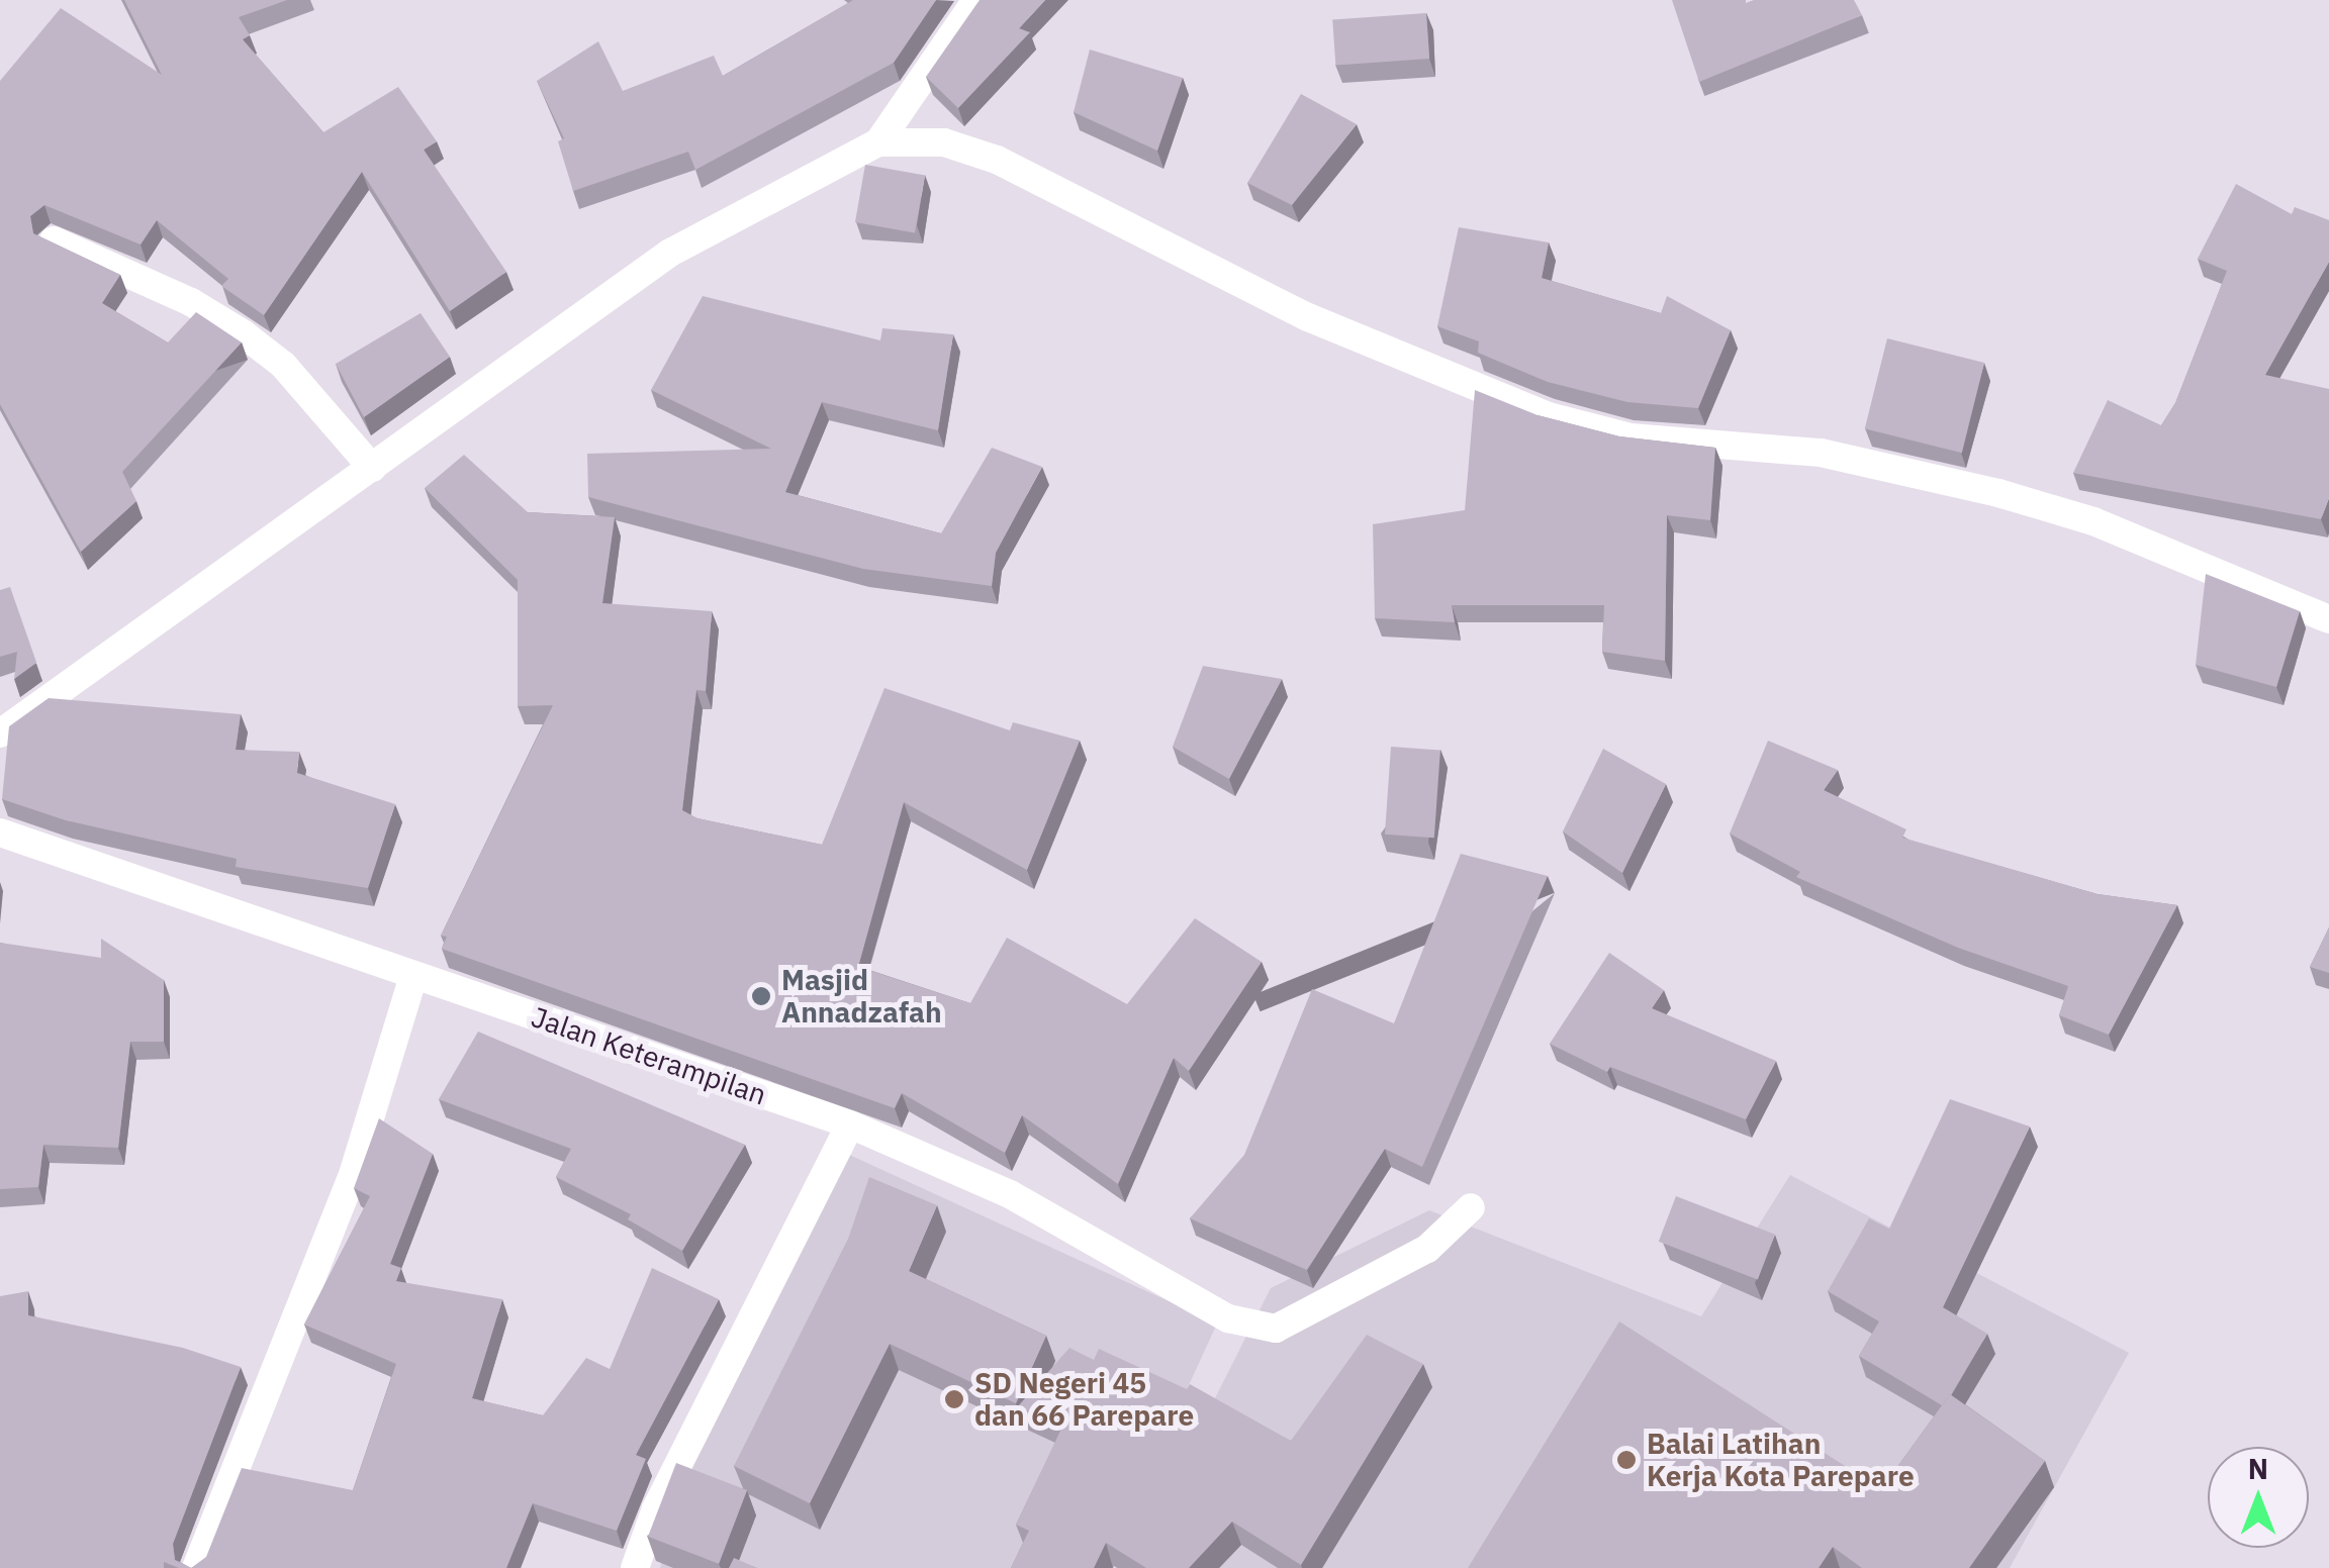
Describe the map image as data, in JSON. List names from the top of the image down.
{
  "streets": {
    "street": ["Jalan Keterampilan"]
  },
  "places": ["Masjid Annadzafah", "SD Negeri 45 dan 66 Parepare", "Balai Latihan Kerja Kota Parepare"],
  "north": "top"
}
